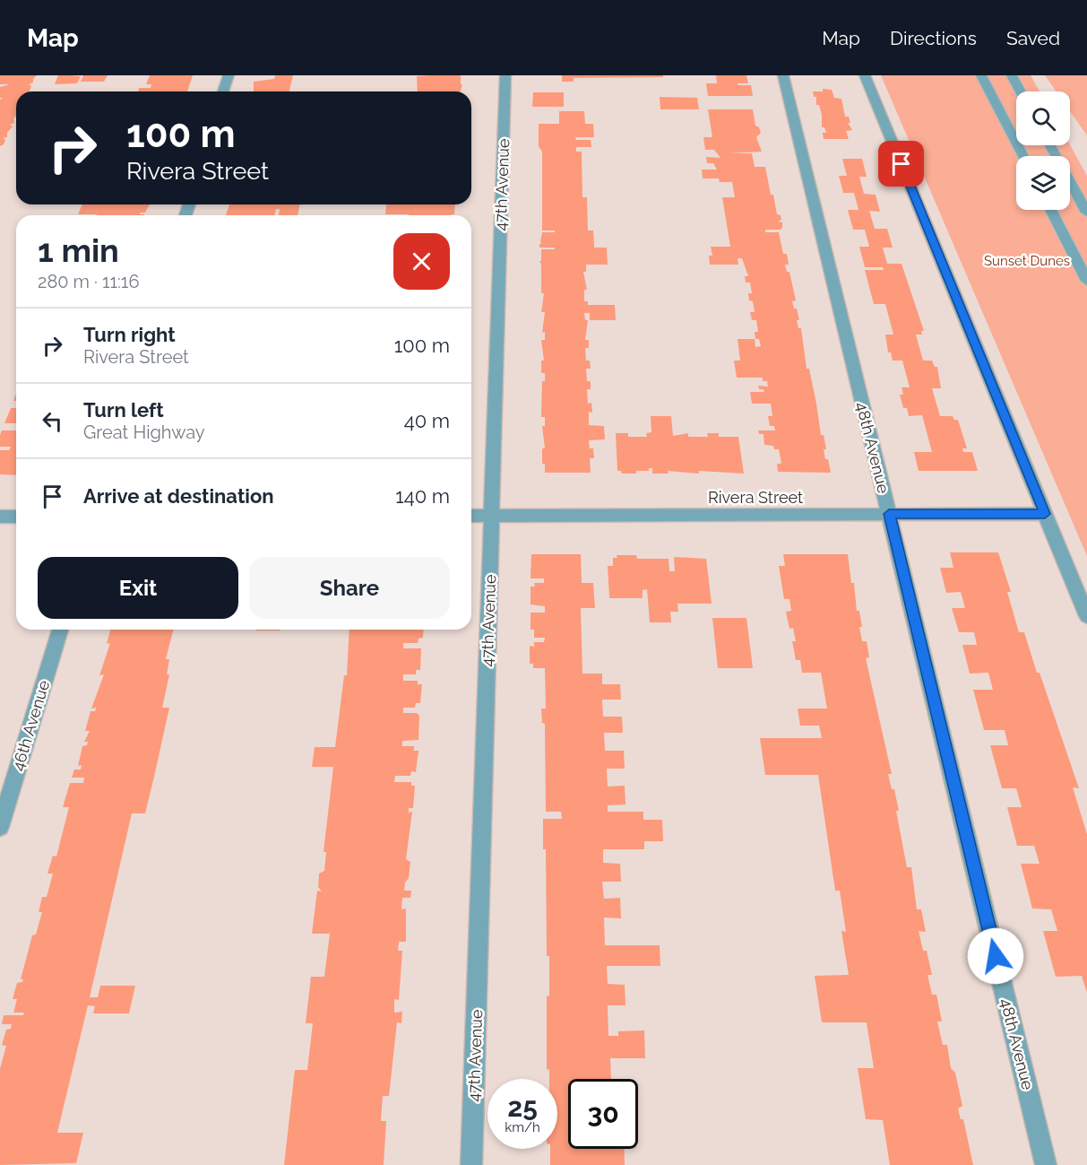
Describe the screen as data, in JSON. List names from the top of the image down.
{
  "streets": {
    "street": [
      "47th Avenue",
      "48th Avenue",
      "Rivera Street",
      "46th Avenue"
    ]
  },
  "crossings": [
    ["47th Avenue", "Rivera Street"],
    ["48th Avenue", "Rivera Street"]
  ],
  "parks": ["Sunset Dunes"],
  "page": {
    "header": "Map",
    "nav": ["Map", "Directions", "Saved"],
    "turn": ["100 m", "Rivera Street"],
    "heading": ["1 min", "280 m · 11:16"],
    "list": [
      {
        "name": "Turn right",
        "note": "Rivera Street",
        "value": "100 m"
      },
      {
        "name": "Turn left",
        "note": "Great Highway",
        "value": "40 m"
      },
      {
        "name": "Arrive at destination",
        "value": "140 m"
      }
    ],
    "buttons": ["Exit", "Share"],
    "speed": "25 km/h",
    "limit": "30"
  }
}
